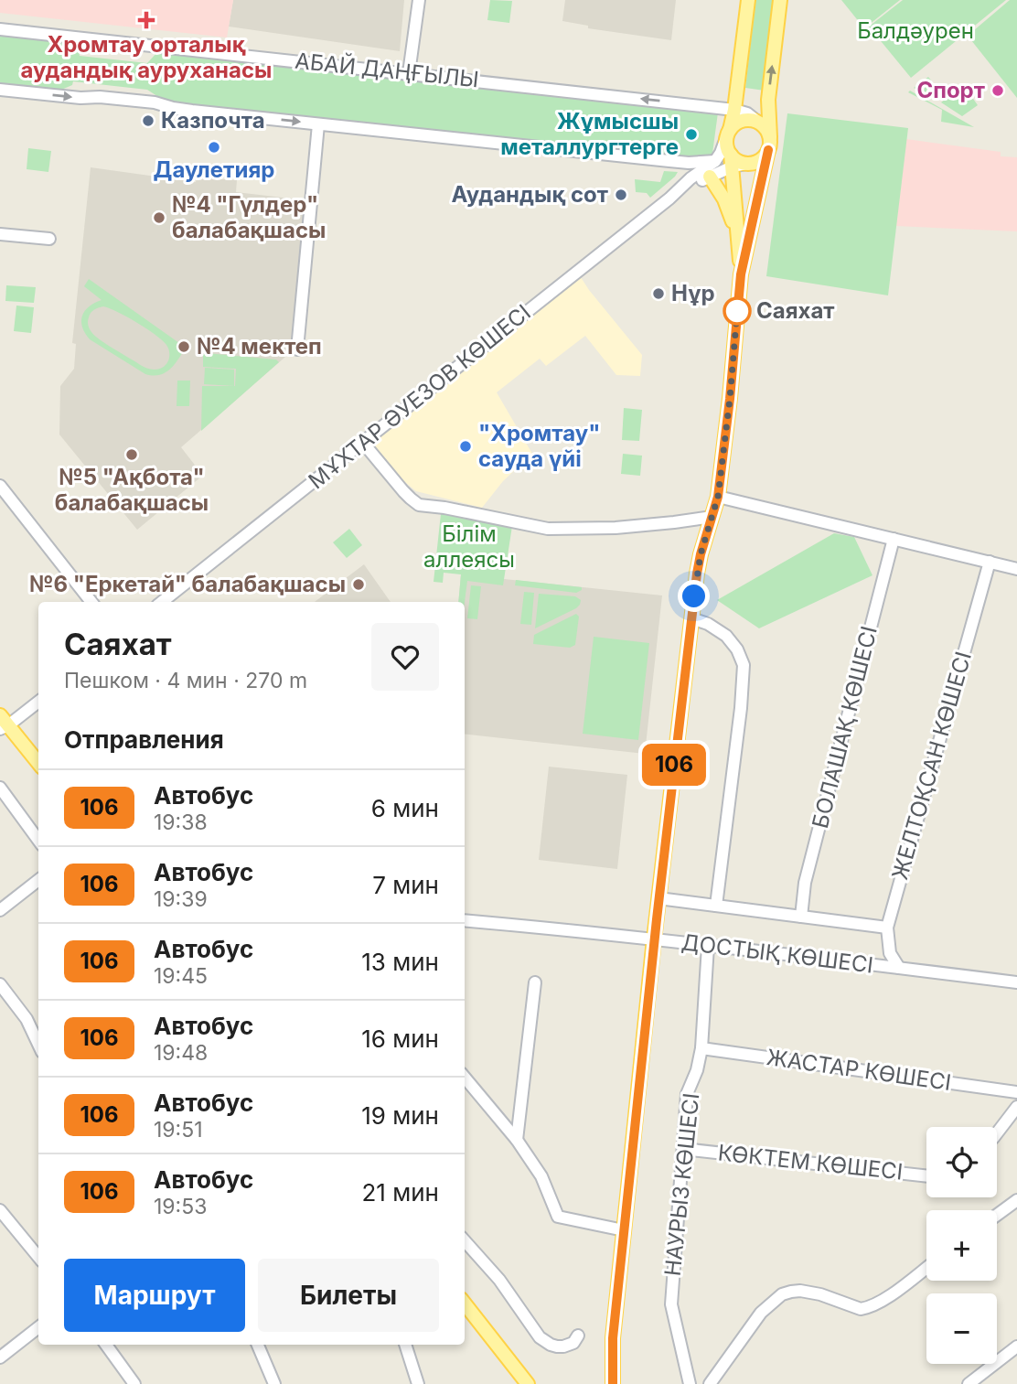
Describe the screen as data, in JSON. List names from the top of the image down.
{
  "streets": {
    "street": [
      "АБАЙ ДАҢҒЫЛЫ",
      "МҰХТАР ӘУЕЗОВ КӨШЕСІ",
      "БОЛАШАҚ КӨШЕСІ",
      "ЖЕЛТОҚСАН КӨШЕСІ",
      "ДОСТЫҚ КӨШЕСІ",
      "ЖАСТАР КӨШЕСІ",
      "КӨКТЕМ КӨШЕСІ",
      "НАУРЫЗ КӨШЕСІ"
    ]
  },
  "crossings": [
    ["ЖЕЛТОҚСАН КӨШЕСІ", "ДОСТЫҚ КӨШЕСІ"],
    ["ДОСТЫҚ КӨШЕСІ", "НАУРЫЗ КӨШЕСІ"],
    ["ЖАСТАР КӨШЕСІ", "НАУРЫЗ КӨШЕСІ"],
    ["КӨКТЕМ КӨШЕСІ", "НАУРЫЗ КӨШЕСІ"]
  ],
  "parks": ["Балдәурен", "Білім аллеясы"],
  "places": {
    "health": ["Хромтау орталық аудандық ауруханасы"],
    "other": [
      "Спорт",
      "Казпочта",
      "Жұмысшы металлургтерге",
      "Даулетияр",
      "Аудандық сот",
      "№4 \"Гүлдер\" балабақшасы",
      "Нұр",
      "Саяхат",
      "№4 мектеп",
      "\"Хромтау\" сауда үйі",
      "№5 \"Ақбота\" балабақшасы",
      "№6 \"Еркетай\" балабақшасы"
    ]
  },
  "lines": ["bus line 106"],
  "page": {
    "on_map": "106",
    "heading": [
      ["Саяхат", "Пешком · 4 мин · 270 m"],
      "Отправления"
    ],
    "list": [
      {
        "mark": "106",
        "name": "Автобус",
        "note": "19:38",
        "value": "6 мин"
      },
      {
        "mark": "106",
        "name": "Автобус",
        "note": "19:39",
        "value": "7 мин"
      },
      {
        "mark": "106",
        "name": "Автобус",
        "note": "19:45",
        "value": "13 мин"
      },
      {
        "mark": "106",
        "name": "Автобус",
        "note": "19:48",
        "value": "16 мин"
      },
      {
        "mark": "106",
        "name": "Автобус",
        "note": "19:51",
        "value": "19 мин"
      },
      {
        "mark": "106",
        "name": "Автобус",
        "note": "19:53",
        "value": "21 мин"
      }
    ],
    "map_buttons": ["+", "−"],
    "buttons": ["Маршрут", "Билеты"]
  }
}
